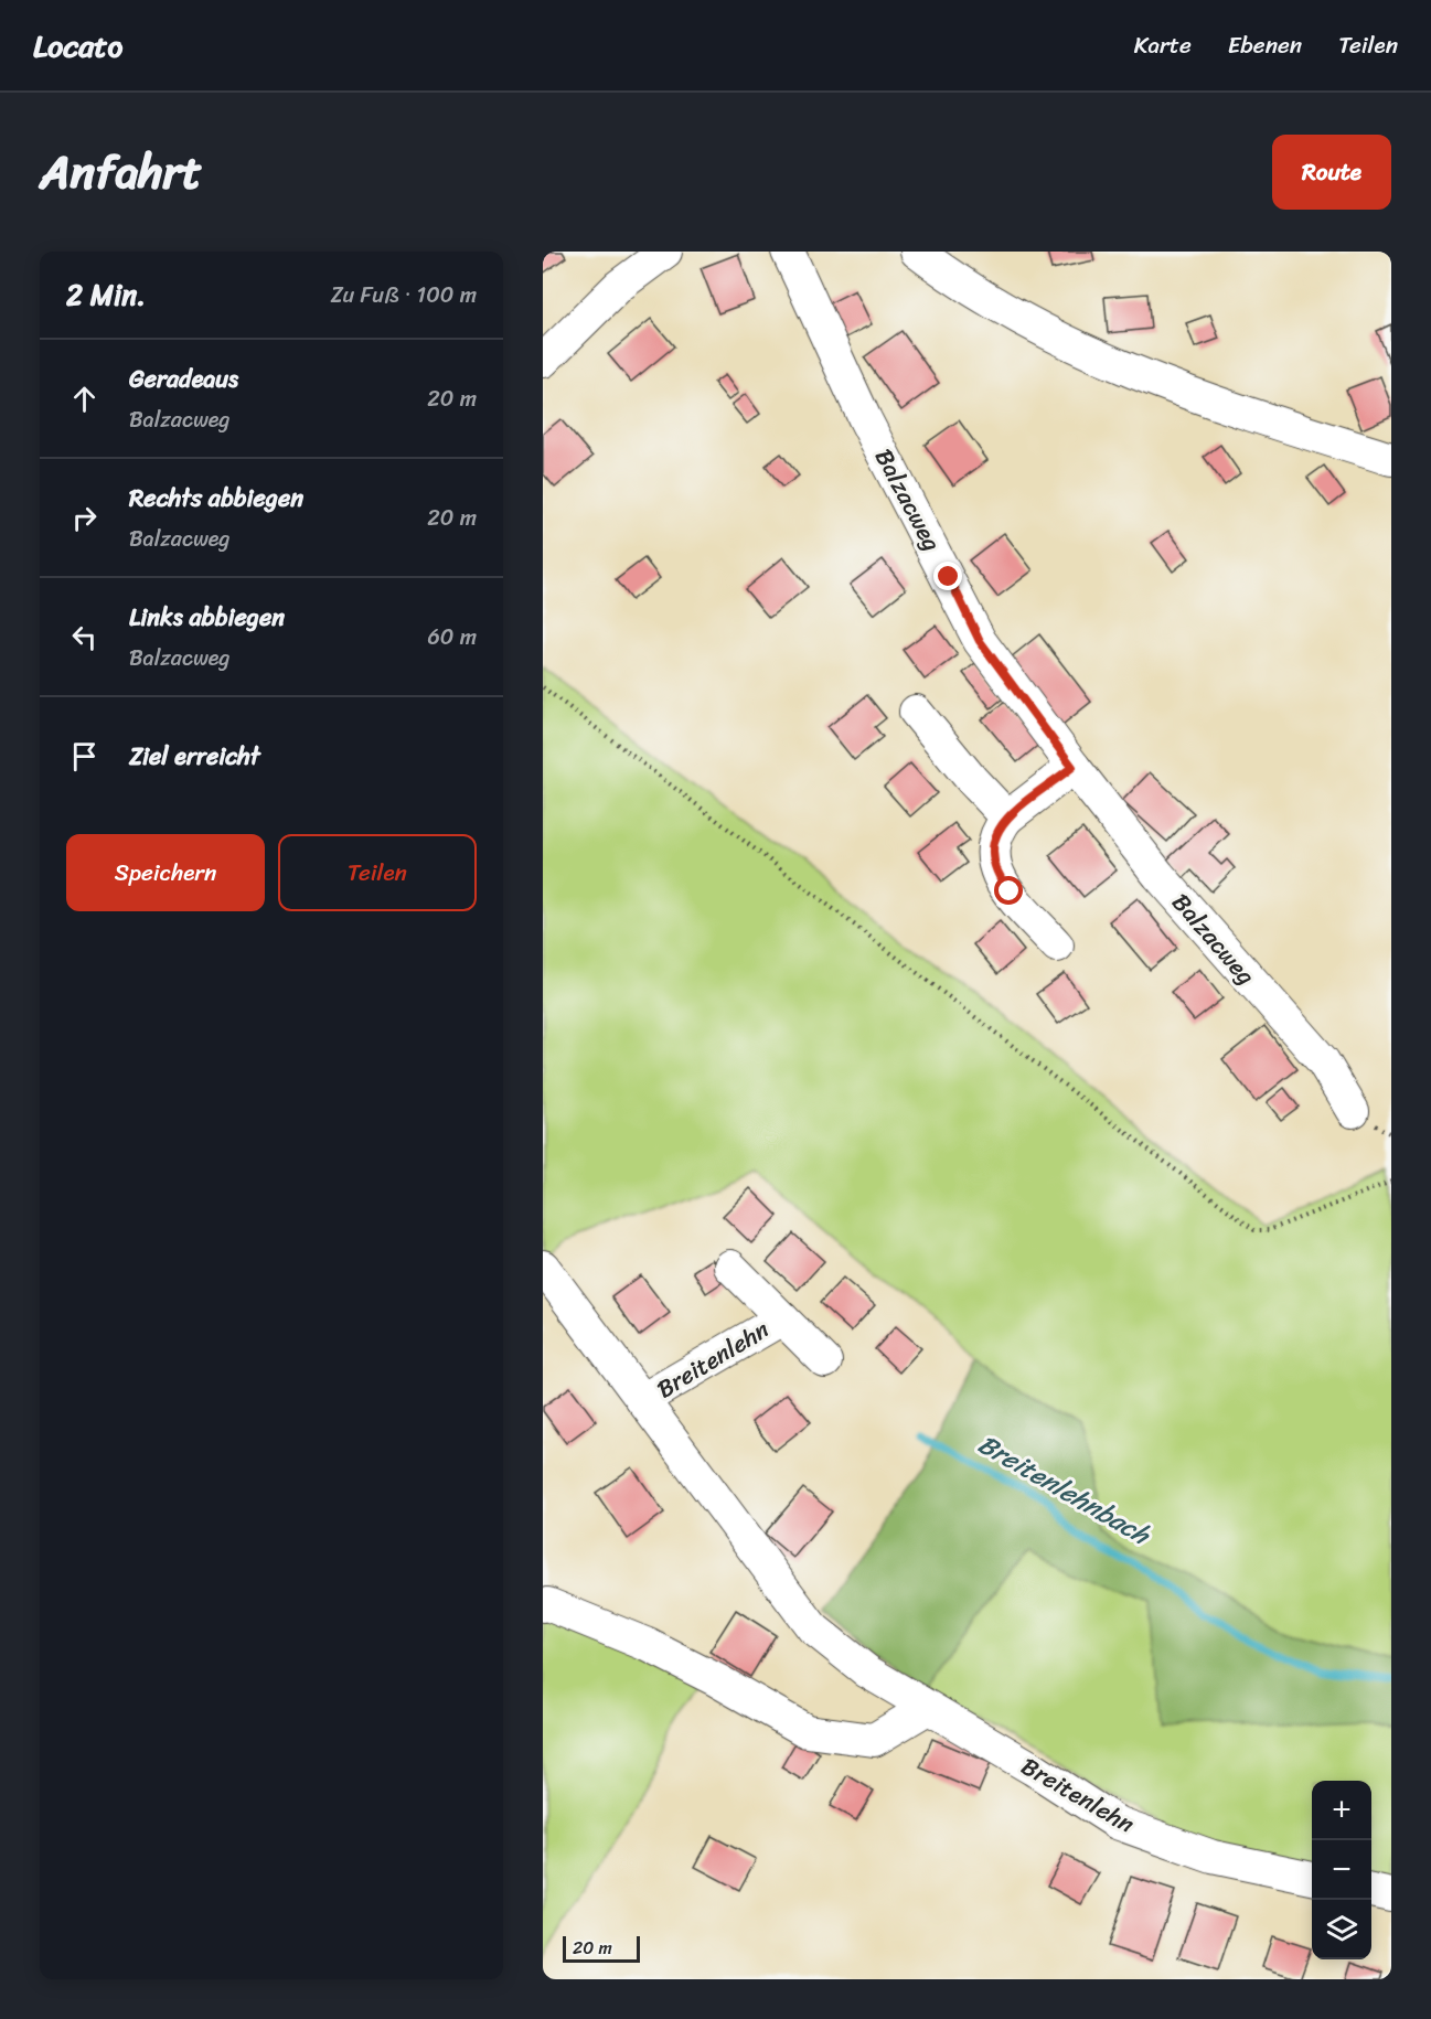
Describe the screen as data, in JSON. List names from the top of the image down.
{
  "streets": {
    "street": ["Balzacweg", "Breitenlehn"]
  },
  "water": ["Breitenlehnbach"],
  "scale_bar": "20 m",
  "page": {
    "header": "Locato",
    "nav": ["Karte", "Ebenen", "Teilen"],
    "title": "Anfahrt",
    "buttons": [
      "Route",
      ["Speichern", "Teilen"]
    ],
    "heading": ["2 Min.", "Zu Fuß · 100 m"],
    "list": [
      ["Geradeaus", "Balzacweg", "20 m"],
      ["Rechts abbiegen", "Balzacweg", "20 m"],
      ["Links abbiegen", "Balzacweg", "60 m"],
      "Ziel erreicht"
    ],
    "map_buttons": ["+", "−"],
    "scale": "20 m"
  }
}
